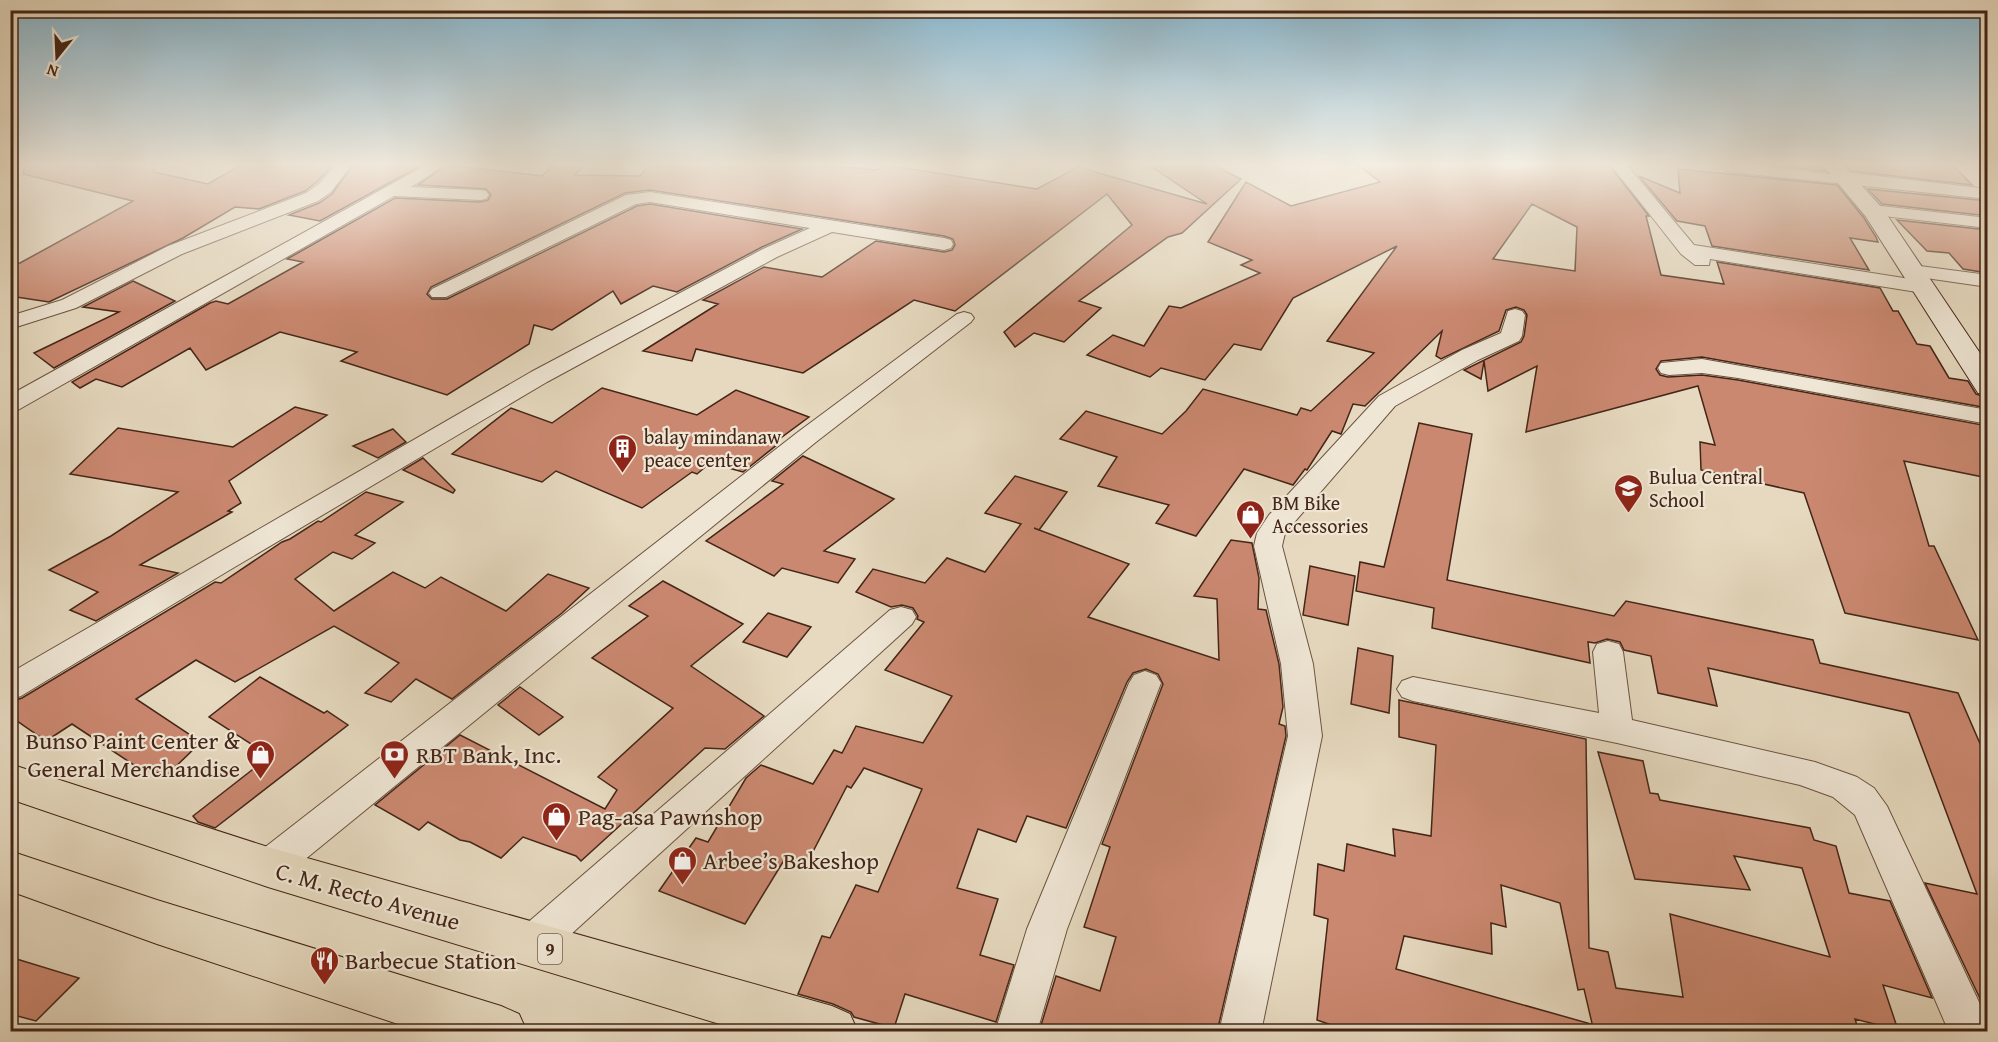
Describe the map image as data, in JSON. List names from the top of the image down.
{
  "streets": {
    "highway": ["C. M. Recto Avenue", "9"]
  },
  "places": {
    "building": ["balay mindanaw peace center"],
    "school or university": ["Bulua Central School"],
    "shop": [
      "BM Bike Accessories",
      "Bunso Paint Center & General Merchandise",
      "Pag-asa Pawnshop",
      "Arbee’s Bakeshop"
    ],
    "bank": ["RBT Bank, Inc."],
    "restaurant": ["Barbecue Station"]
  },
  "north": "bottom"
}
